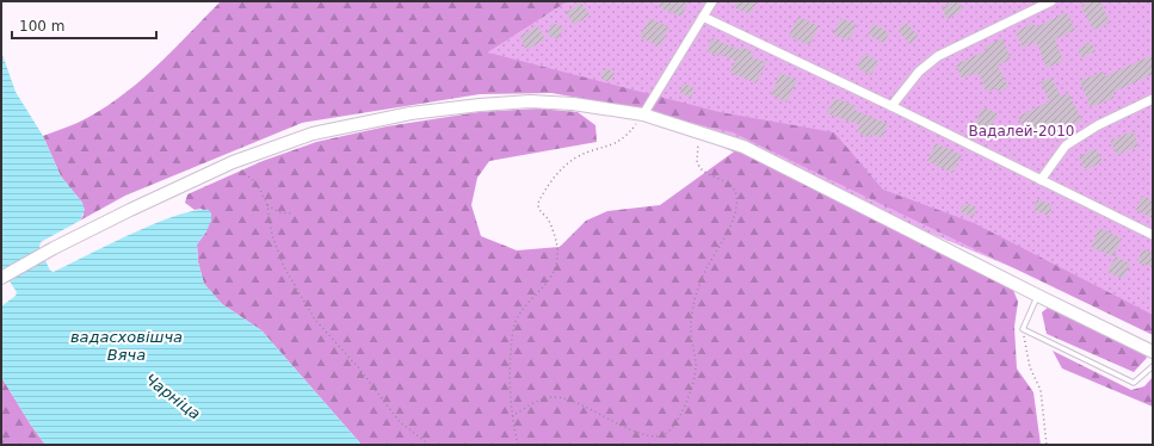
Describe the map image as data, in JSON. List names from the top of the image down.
{
  "water": ["вадасховішча Вяча", "Чарніца"],
  "parks": ["Вадалей-2010"],
  "scale_bar": "100 m"
}
